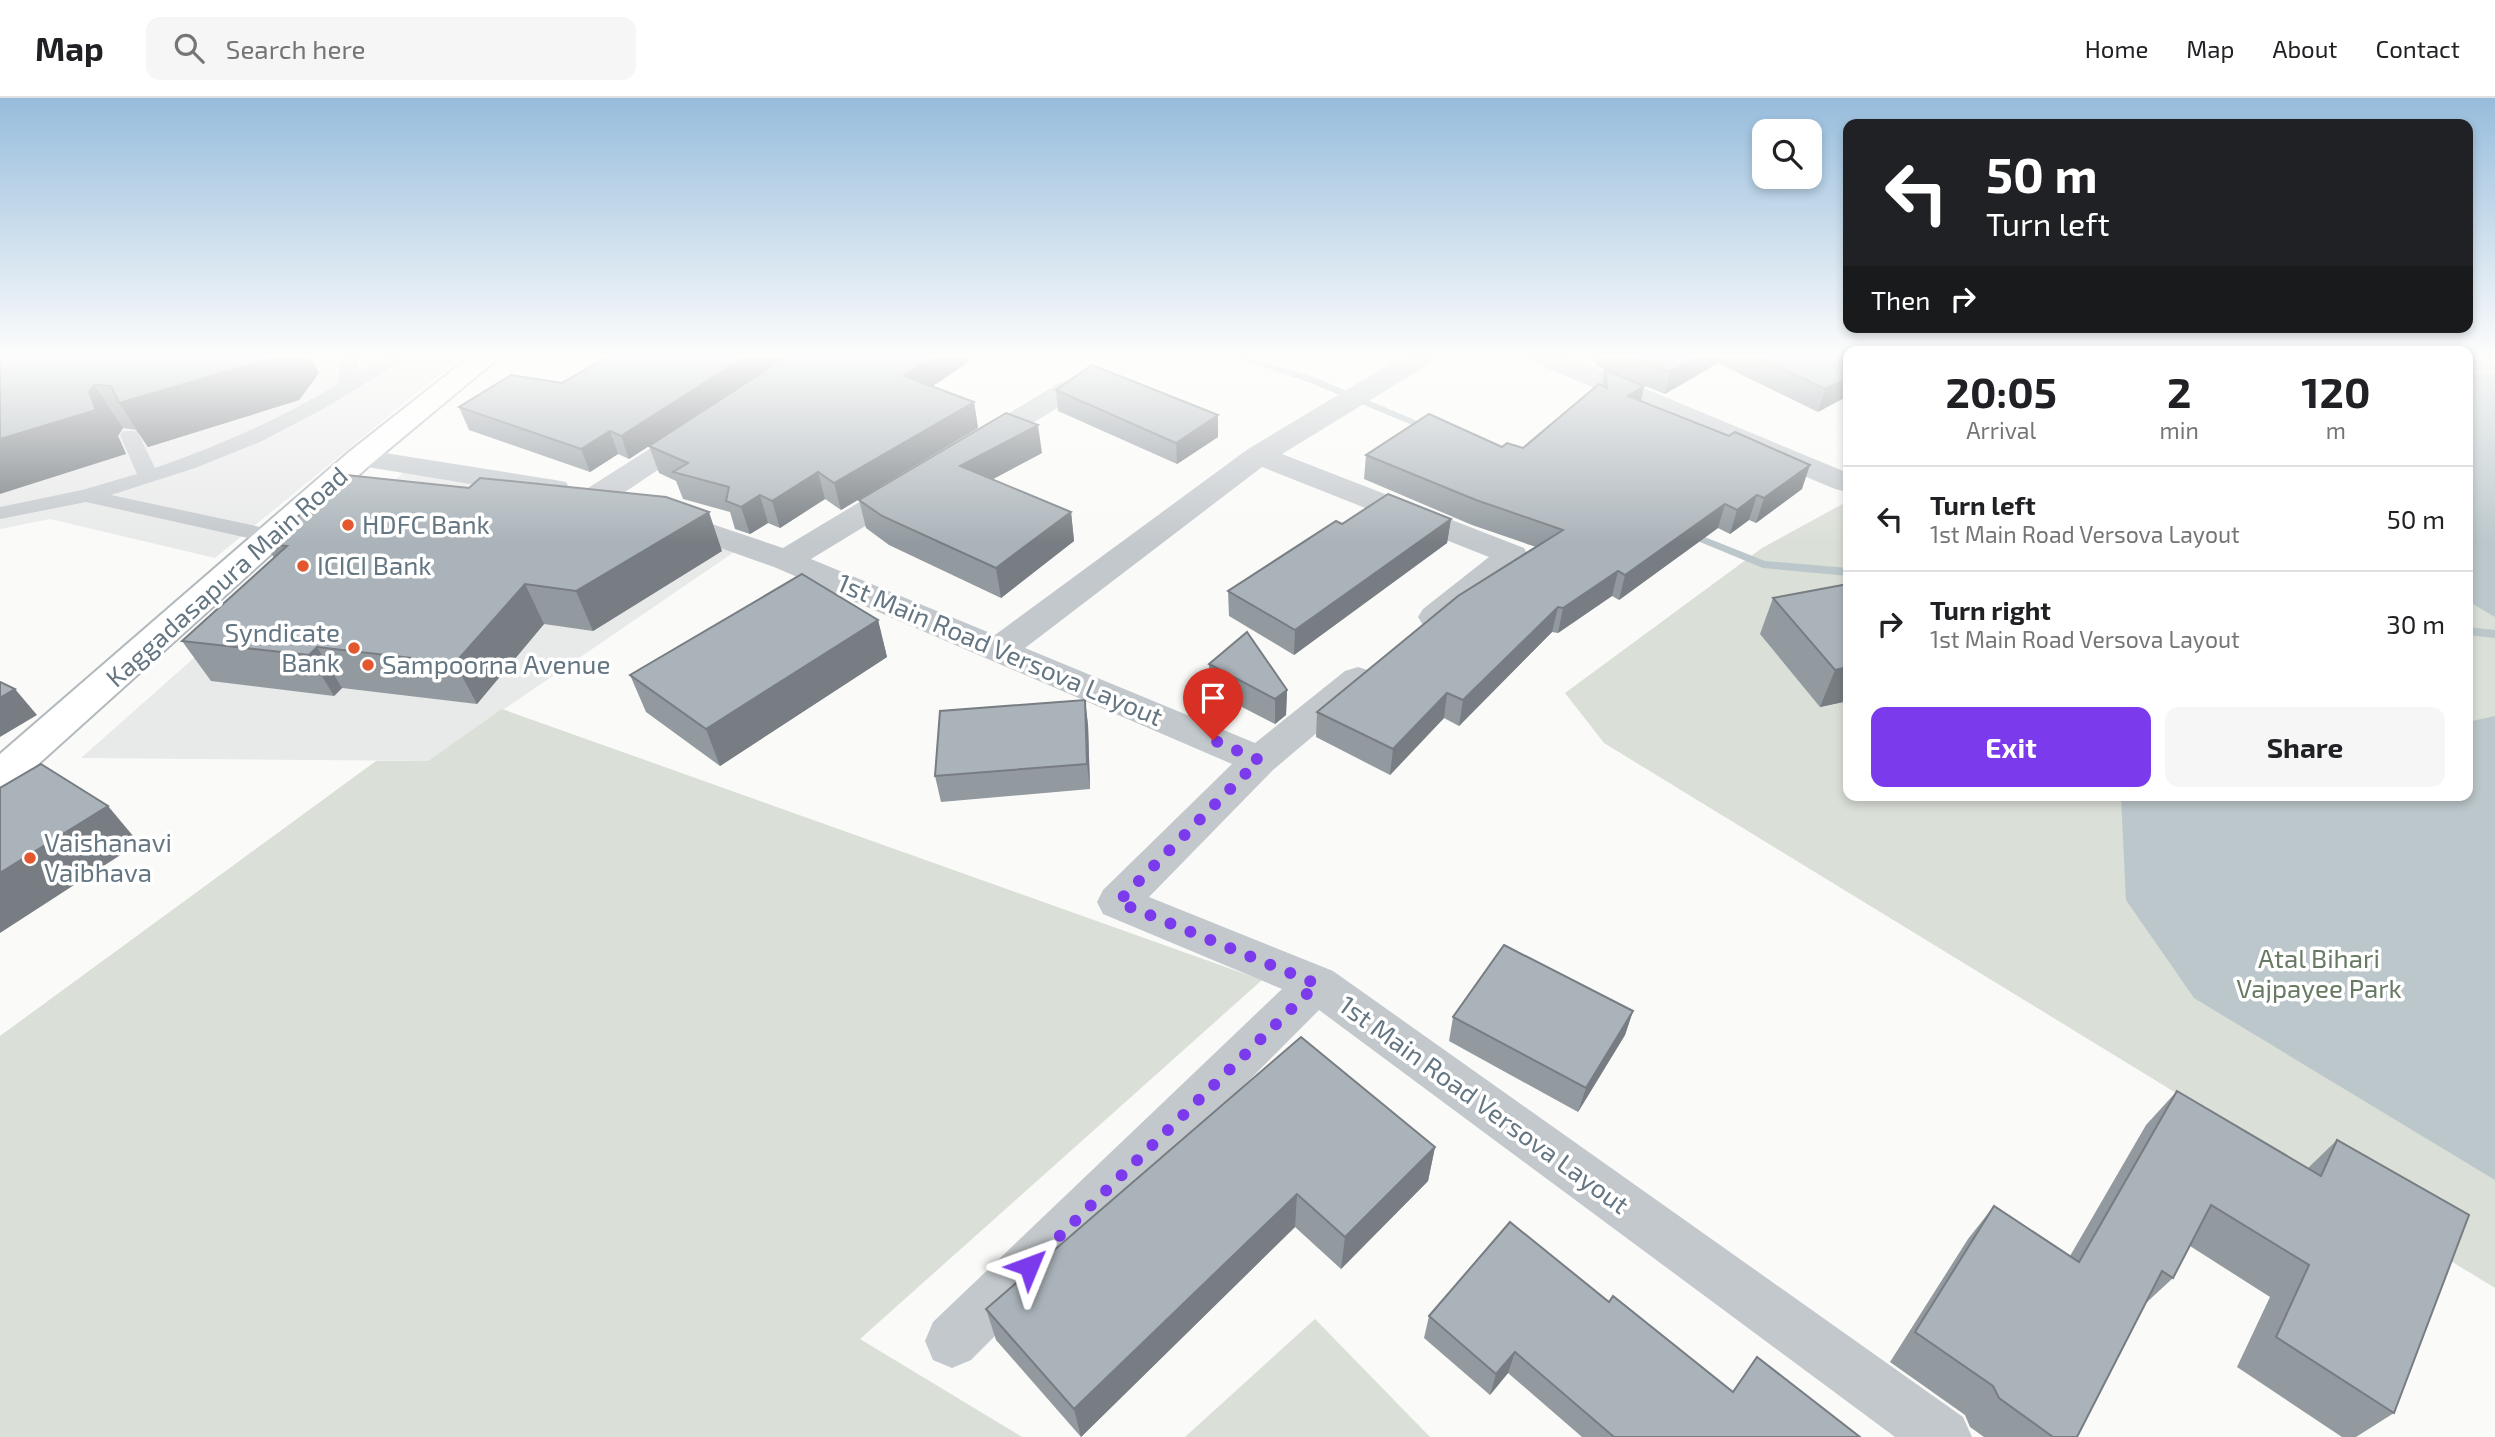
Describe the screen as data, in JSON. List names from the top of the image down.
{
  "streets": {
    "main road": ["Kaggadasapura Main Road"],
    "street": ["1st Main Road Versova Layout"]
  },
  "crossings": [
    ["Kaggadasapura Main Road", "1st Main Road Versova Layout"]
  ],
  "parks": ["Atal Bihari Vajpayee Park"],
  "places": [
    "HDFC Bank",
    "ICICI Bank",
    "Syndicate Bank",
    "Sampoorna Avenue",
    "Vaishanavi Vaibhava"
  ],
  "page": {
    "header": "Map",
    "search": "Search here",
    "nav": [
      "Home",
      "Map",
      "About",
      "Contact"
    ],
    "turn": ["50 m", "Turn left"],
    "then": "Then",
    "eta": [
      "20:05",
      "Arrival",
      "2",
      "min",
      "120",
      "m"
    ],
    "list": [
      {
        "name": "Turn left",
        "note": "1st Main Road Versova Layout",
        "value": "50 m"
      },
      {
        "name": "Turn right",
        "note": "1st Main Road Versova Layout",
        "value": "30 m"
      }
    ],
    "buttons": ["Exit", "Share"]
  }
}
